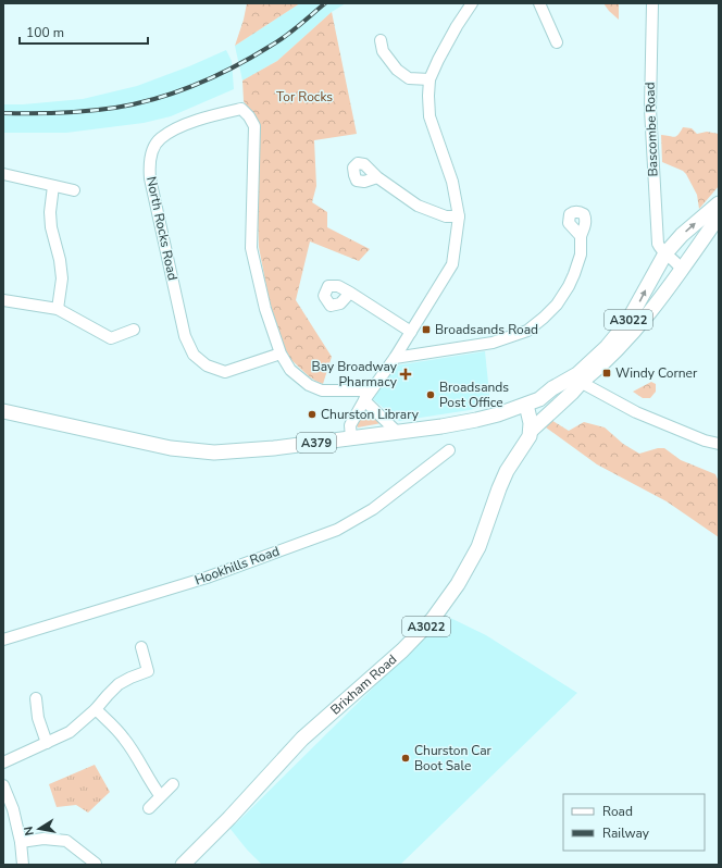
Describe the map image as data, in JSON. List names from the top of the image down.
{
  "streets": {
    "main road": ["A3022", "A379", "Brixham Road"],
    "street": ["Bascombe Road", "North Rocks Road", "Hookhills Road"]
  },
  "crossings": [
    ["Bascombe Road", "A3022"],
    ["A3022", "Brixham Road"]
  ],
  "parks": ["Tor Rocks"],
  "places": {
    "transit": ["Broadsands Road", "Windy Corner"],
    "health": ["Bay Broadway Pharmacy"],
    "other": ["Broadsands Post Office", "Churston Library", "Churston Car Boot Sale"]
  },
  "legend": ["Road", "Railway"],
  "scale_bar": "100 m",
  "north": "left"
}
